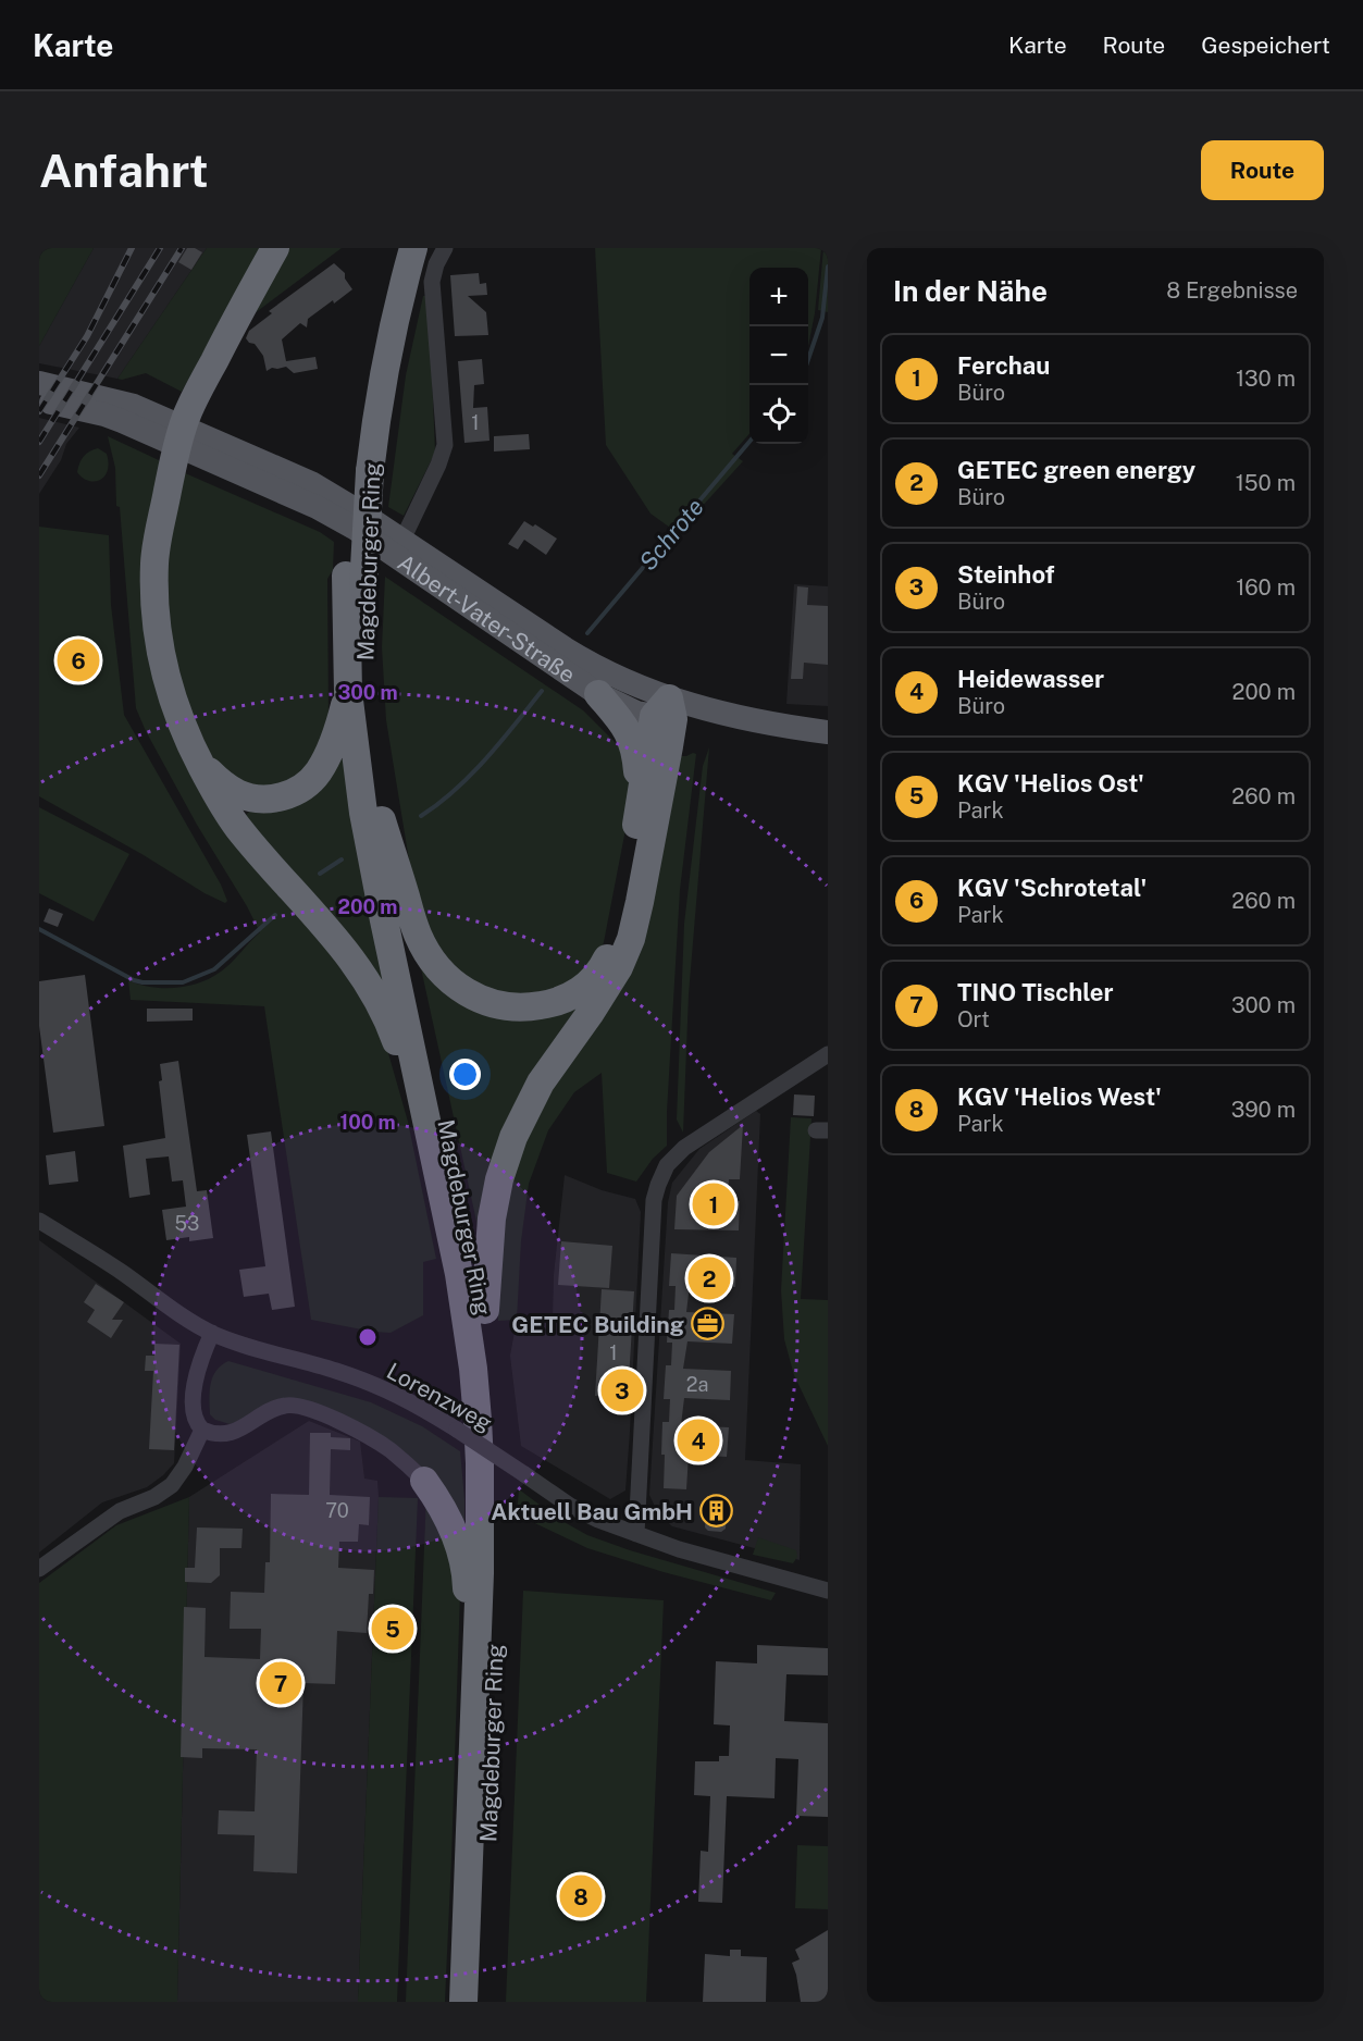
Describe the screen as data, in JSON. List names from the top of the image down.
{
  "streets": {
    "highway": ["Magdeburger Ring"],
    "main road": ["Albert-Vater-Straße"],
    "street": ["Lorenzweg"]
  },
  "water": ["Schrote"],
  "places": {
    "office": ["GETEC Building"],
    "building": ["Aktuell Bau GmbH"]
  },
  "house_numbers": [
    "1",
    "53",
    "1",
    "2a",
    "70"
  ],
  "page": {
    "header": "Karte",
    "nav": ["Karte", "Route", "Gespeichert"],
    "buttons": "Route",
    "title": "Anfahrt",
    "heading": ["In der Nähe", "8 Ergebnisse"],
    "map_buttons": ["+", "−"],
    "list": [
      {
        "mark": "1",
        "name": "Ferchau",
        "note": "Büro",
        "value": "130 m"
      },
      {
        "mark": "2",
        "name": "GETEC green energy",
        "note": "Büro",
        "value": "150 m"
      },
      {
        "mark": "3",
        "name": "Steinhof",
        "note": "Büro",
        "value": "160 m"
      },
      {
        "mark": "4",
        "name": "Heidewasser",
        "note": "Büro",
        "value": "200 m"
      },
      {
        "mark": "5",
        "name": "KGV 'Helios Ost'",
        "note": "Park",
        "value": "260 m"
      },
      {
        "mark": "6",
        "name": "KGV 'Schrotetal'",
        "note": "Park",
        "value": "260 m"
      },
      {
        "mark": "7",
        "name": "TINO Tischler",
        "note": "Ort",
        "value": "300 m"
      },
      {
        "mark": "8",
        "name": "KGV 'Helios West'",
        "note": "Park",
        "value": "390 m"
      }
    ],
    "pins": [
      "6",
      "1",
      "2",
      "3",
      "4",
      "5",
      "7",
      "8"
    ]
  },
  "rings": ["300 m", "200 m", "100 m"]
}
